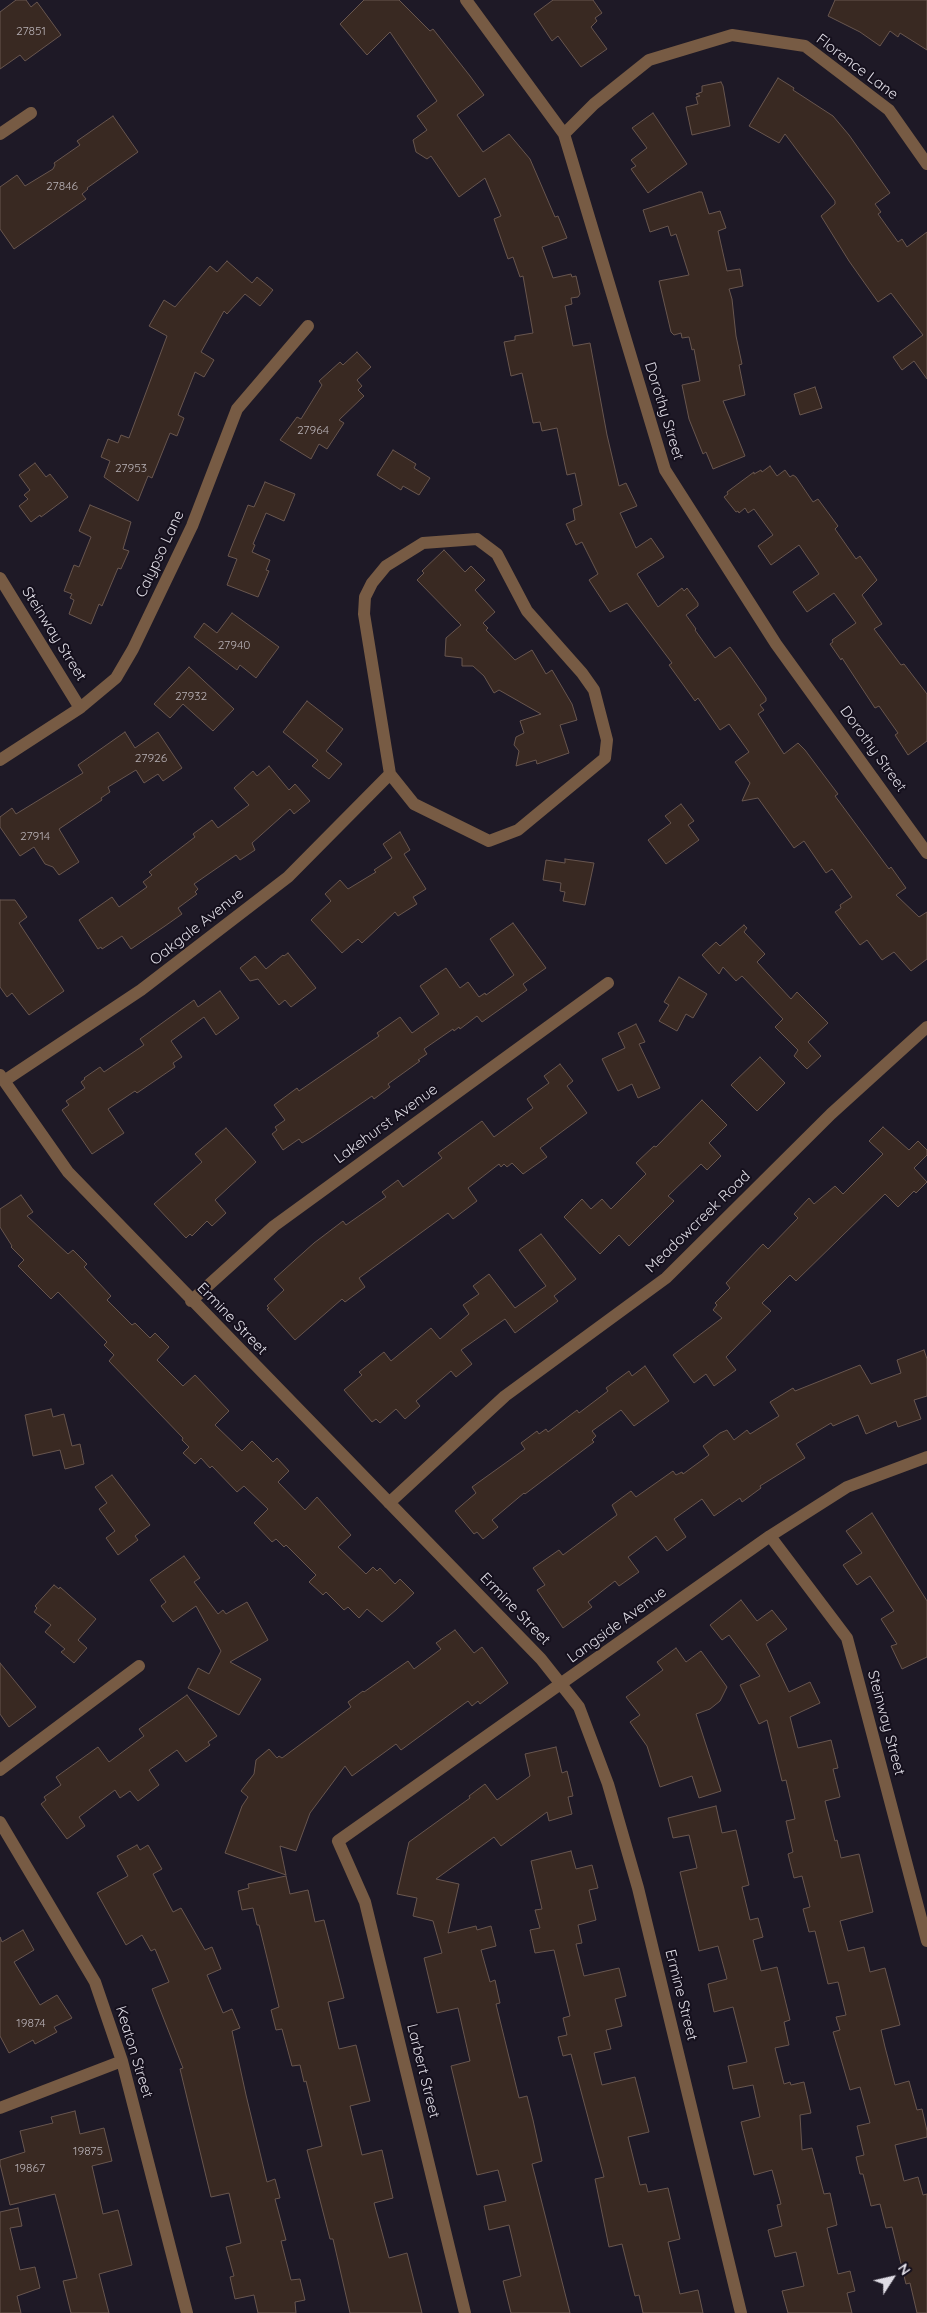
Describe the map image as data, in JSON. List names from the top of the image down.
{
  "streets": {
    "street": [
      "Florence Lane",
      "Dorothy Street",
      "Calypso Lane",
      "Steinway Street",
      "Oakgale Avenue",
      "Lakehurst Avenue",
      "Meadowcreek Road",
      "Ermine Street",
      "Langside Avenue",
      "Keaton Street",
      "Larbert Street"
    ]
  },
  "crossings": [
    ["Florence Lane", "Dorothy Street"],
    ["Calypso Lane", "Steinway Street"],
    ["Steinway Street", "Langside Avenue"],
    ["Oakgale Avenue", "Ermine Street"],
    ["Lakehurst Avenue", "Ermine Street"],
    ["Meadowcreek Road", "Ermine Street"],
    ["Ermine Street", "Langside Avenue"],
    ["Langside Avenue", "Larbert Street"]
  ],
  "house_numbers": [
    "27851",
    "27846",
    "27964",
    "27953",
    "27940",
    "27932",
    "27926",
    "27914",
    "19874",
    "19875",
    "19867"
  ],
  "north": "top right"
}
